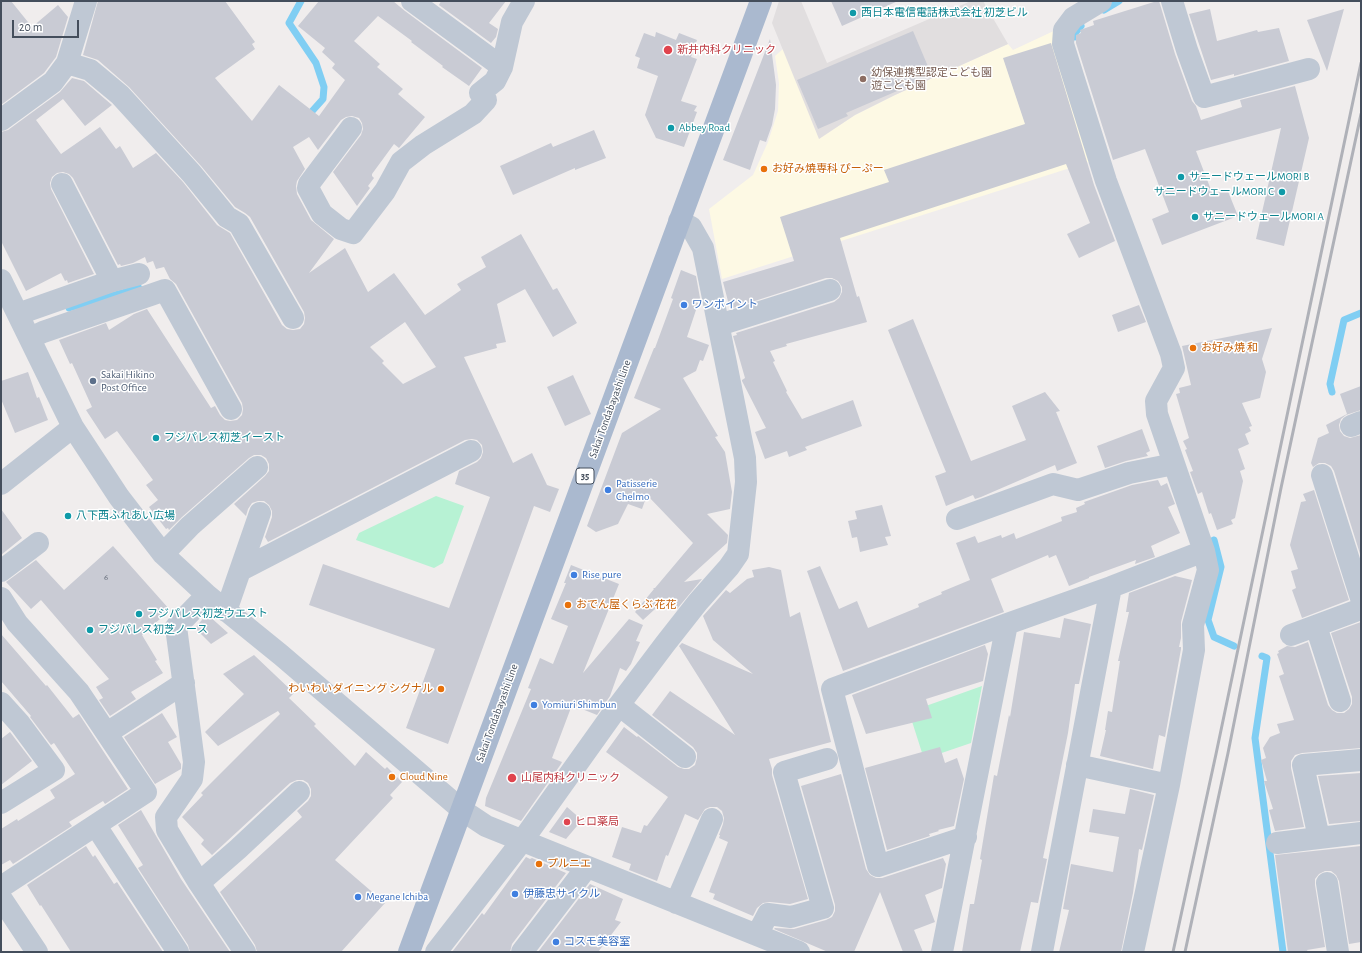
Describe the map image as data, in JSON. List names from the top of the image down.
{
  "streets": {
    "main road": ["Sakai Tondabayashi Line", "35"]
  },
  "places": [
    "西日本電信電話株式会社 初芝ビル",
    "新井内科クリニック",
    "幼保連携型認定こども園 遊こども園",
    "Abbey Road",
    "お好み焼専科 ぴーぷー",
    "サニードウェールMORI B",
    "サニードウェールMORI C",
    "サニードウェールMORI A",
    "ワンポイント",
    "お好み焼 和",
    "Sakai Hikino Post Office",
    "フジパレス初芝イースト",
    "Patisserie Chelmo",
    "八下西ふれあい広場",
    "Rise pure",
    "おでん屋くらぶ 花花",
    "フジパレス初芝ウエスト",
    "フジパレス初芝ノース",
    "わいわいダイニング シグナル",
    "Yomiuri Shimbun",
    "Cloud Nine",
    "山尾内科クリニック",
    "ヒロ薬局",
    "プルニエ",
    "伊藤忠サイクル",
    "Megane Ichiba",
    "コスモ美容室"
  ],
  "house_numbers": ["6"],
  "scale_bar": "20 m"
}
